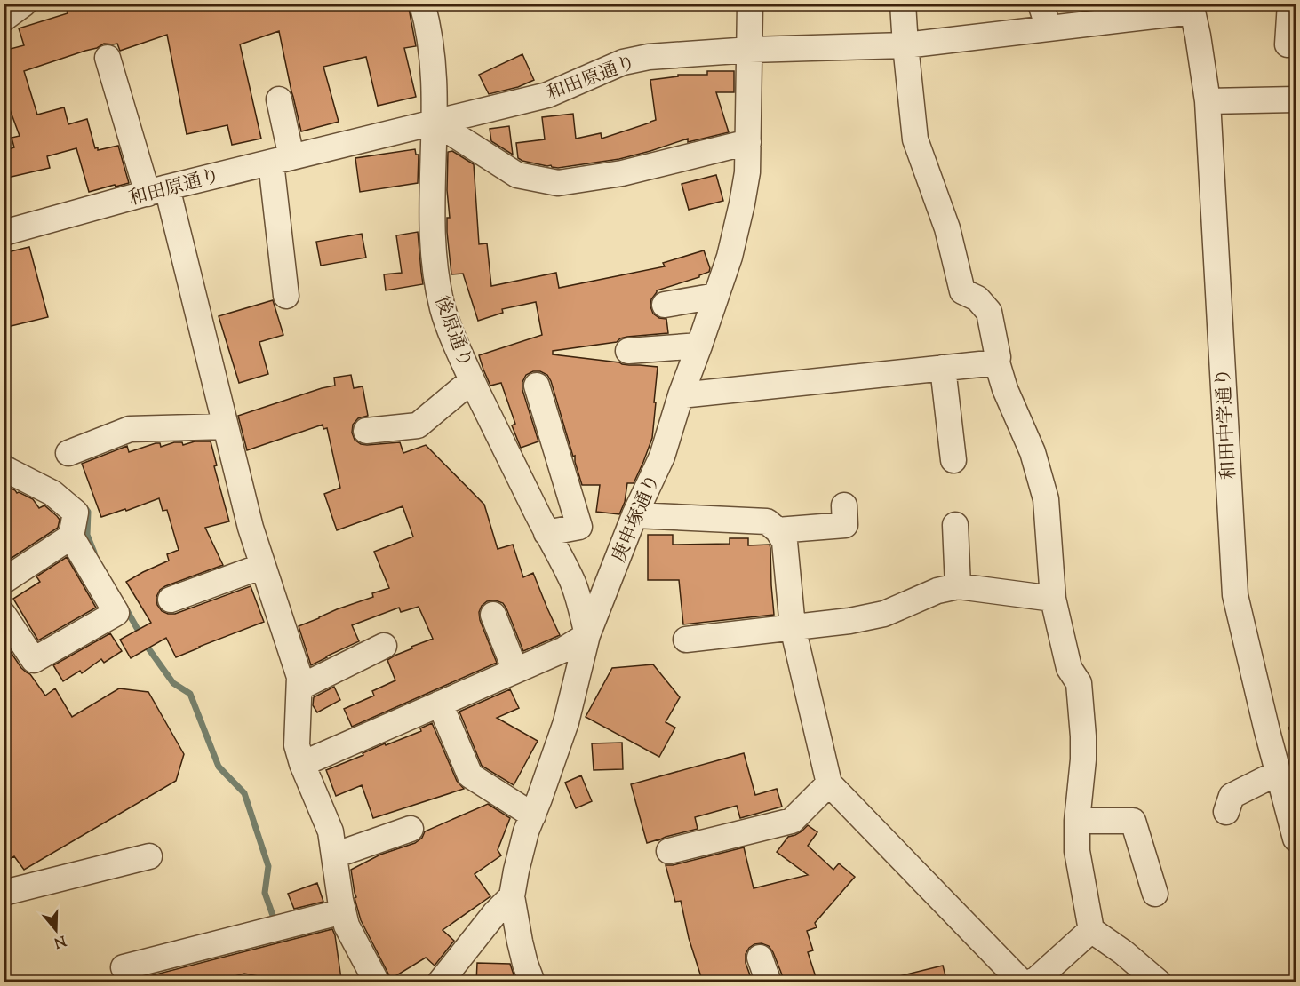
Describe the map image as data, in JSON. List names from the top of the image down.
{
  "streets": {
    "street": [
      "和田原通り",
      "後原通り",
      "和田中学通り",
      "庚申塚通り"
    ]
  },
  "crossings": [
    ["和田原通り", "後原通り"],
    ["和田原通り", "和田中学通り"],
    ["和田原通り", "庚申塚通り"],
    ["後原通り", "庚申塚通り"]
  ],
  "north": "bottom"
}
